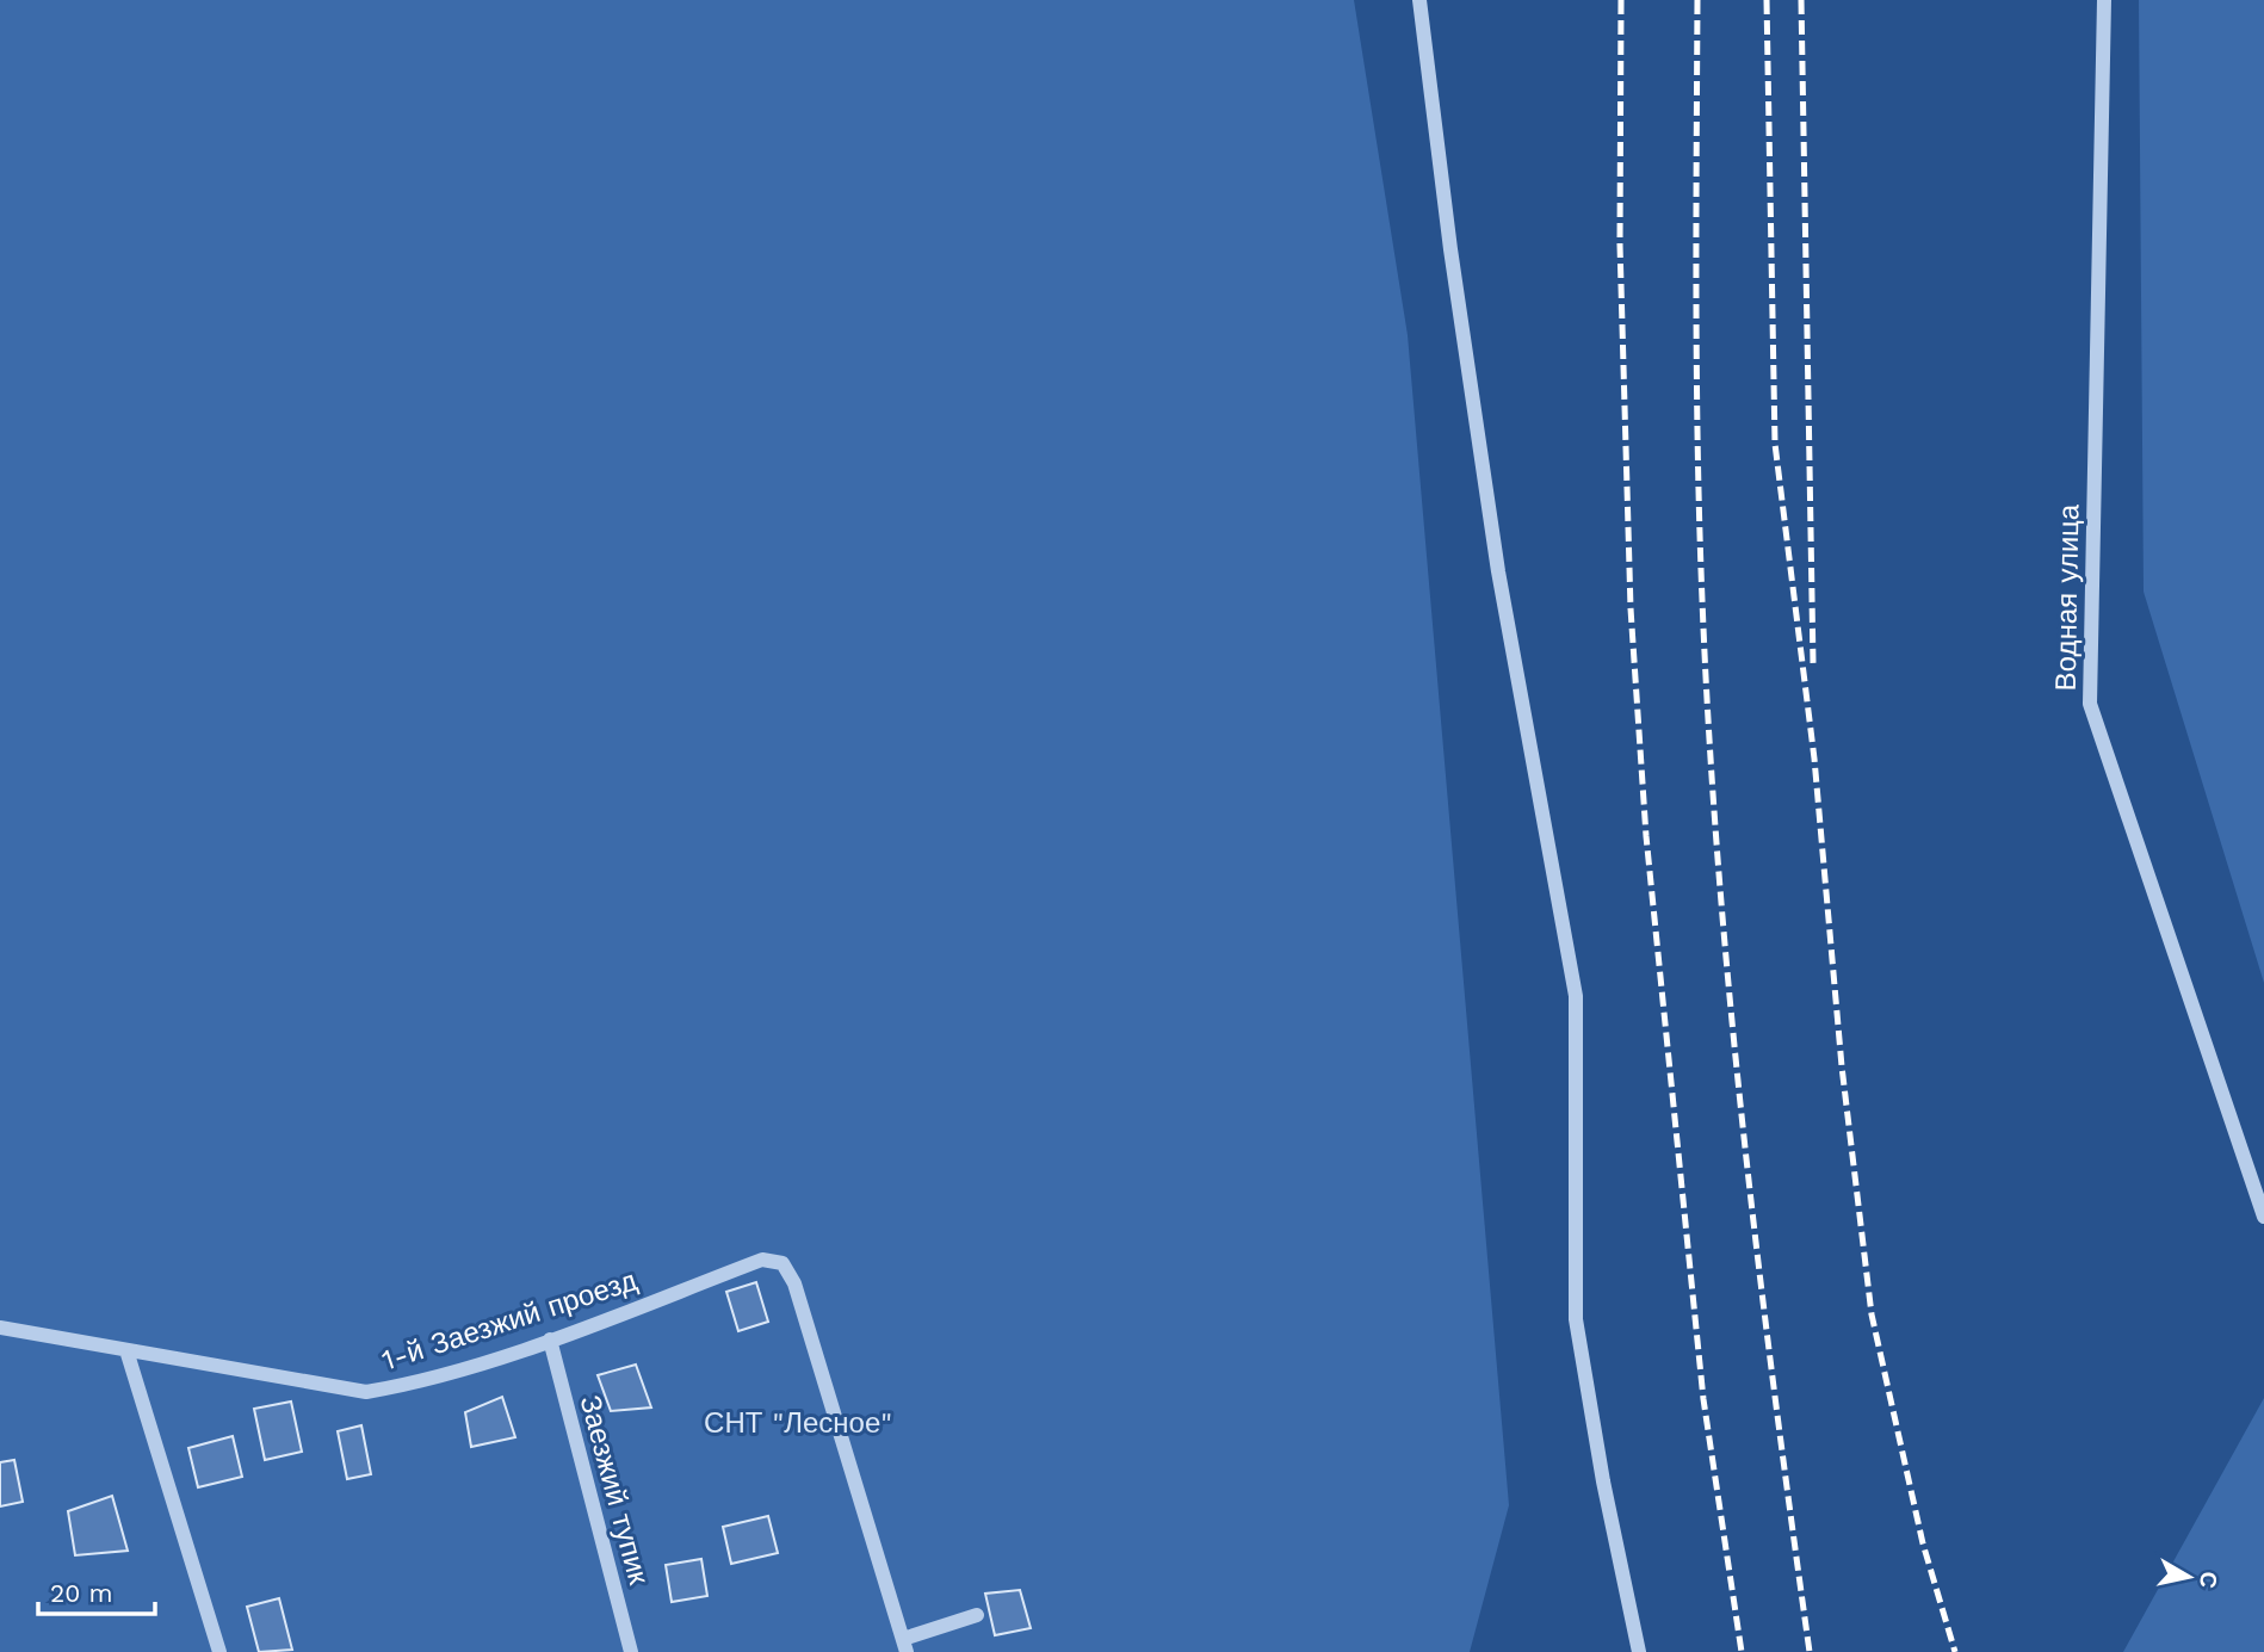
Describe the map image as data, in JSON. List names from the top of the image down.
{
  "streets": {
    "street": ["Водная улица", "1-й Заезжий проезд", "Заезжий тупик"]
  },
  "crossings": [
    ["1-й Заезжий проезд", "Заезжий тупик"]
  ],
  "parks": ["СНТ \"Лесное\""],
  "scale_bar": "20 m",
  "north": "right"
}
